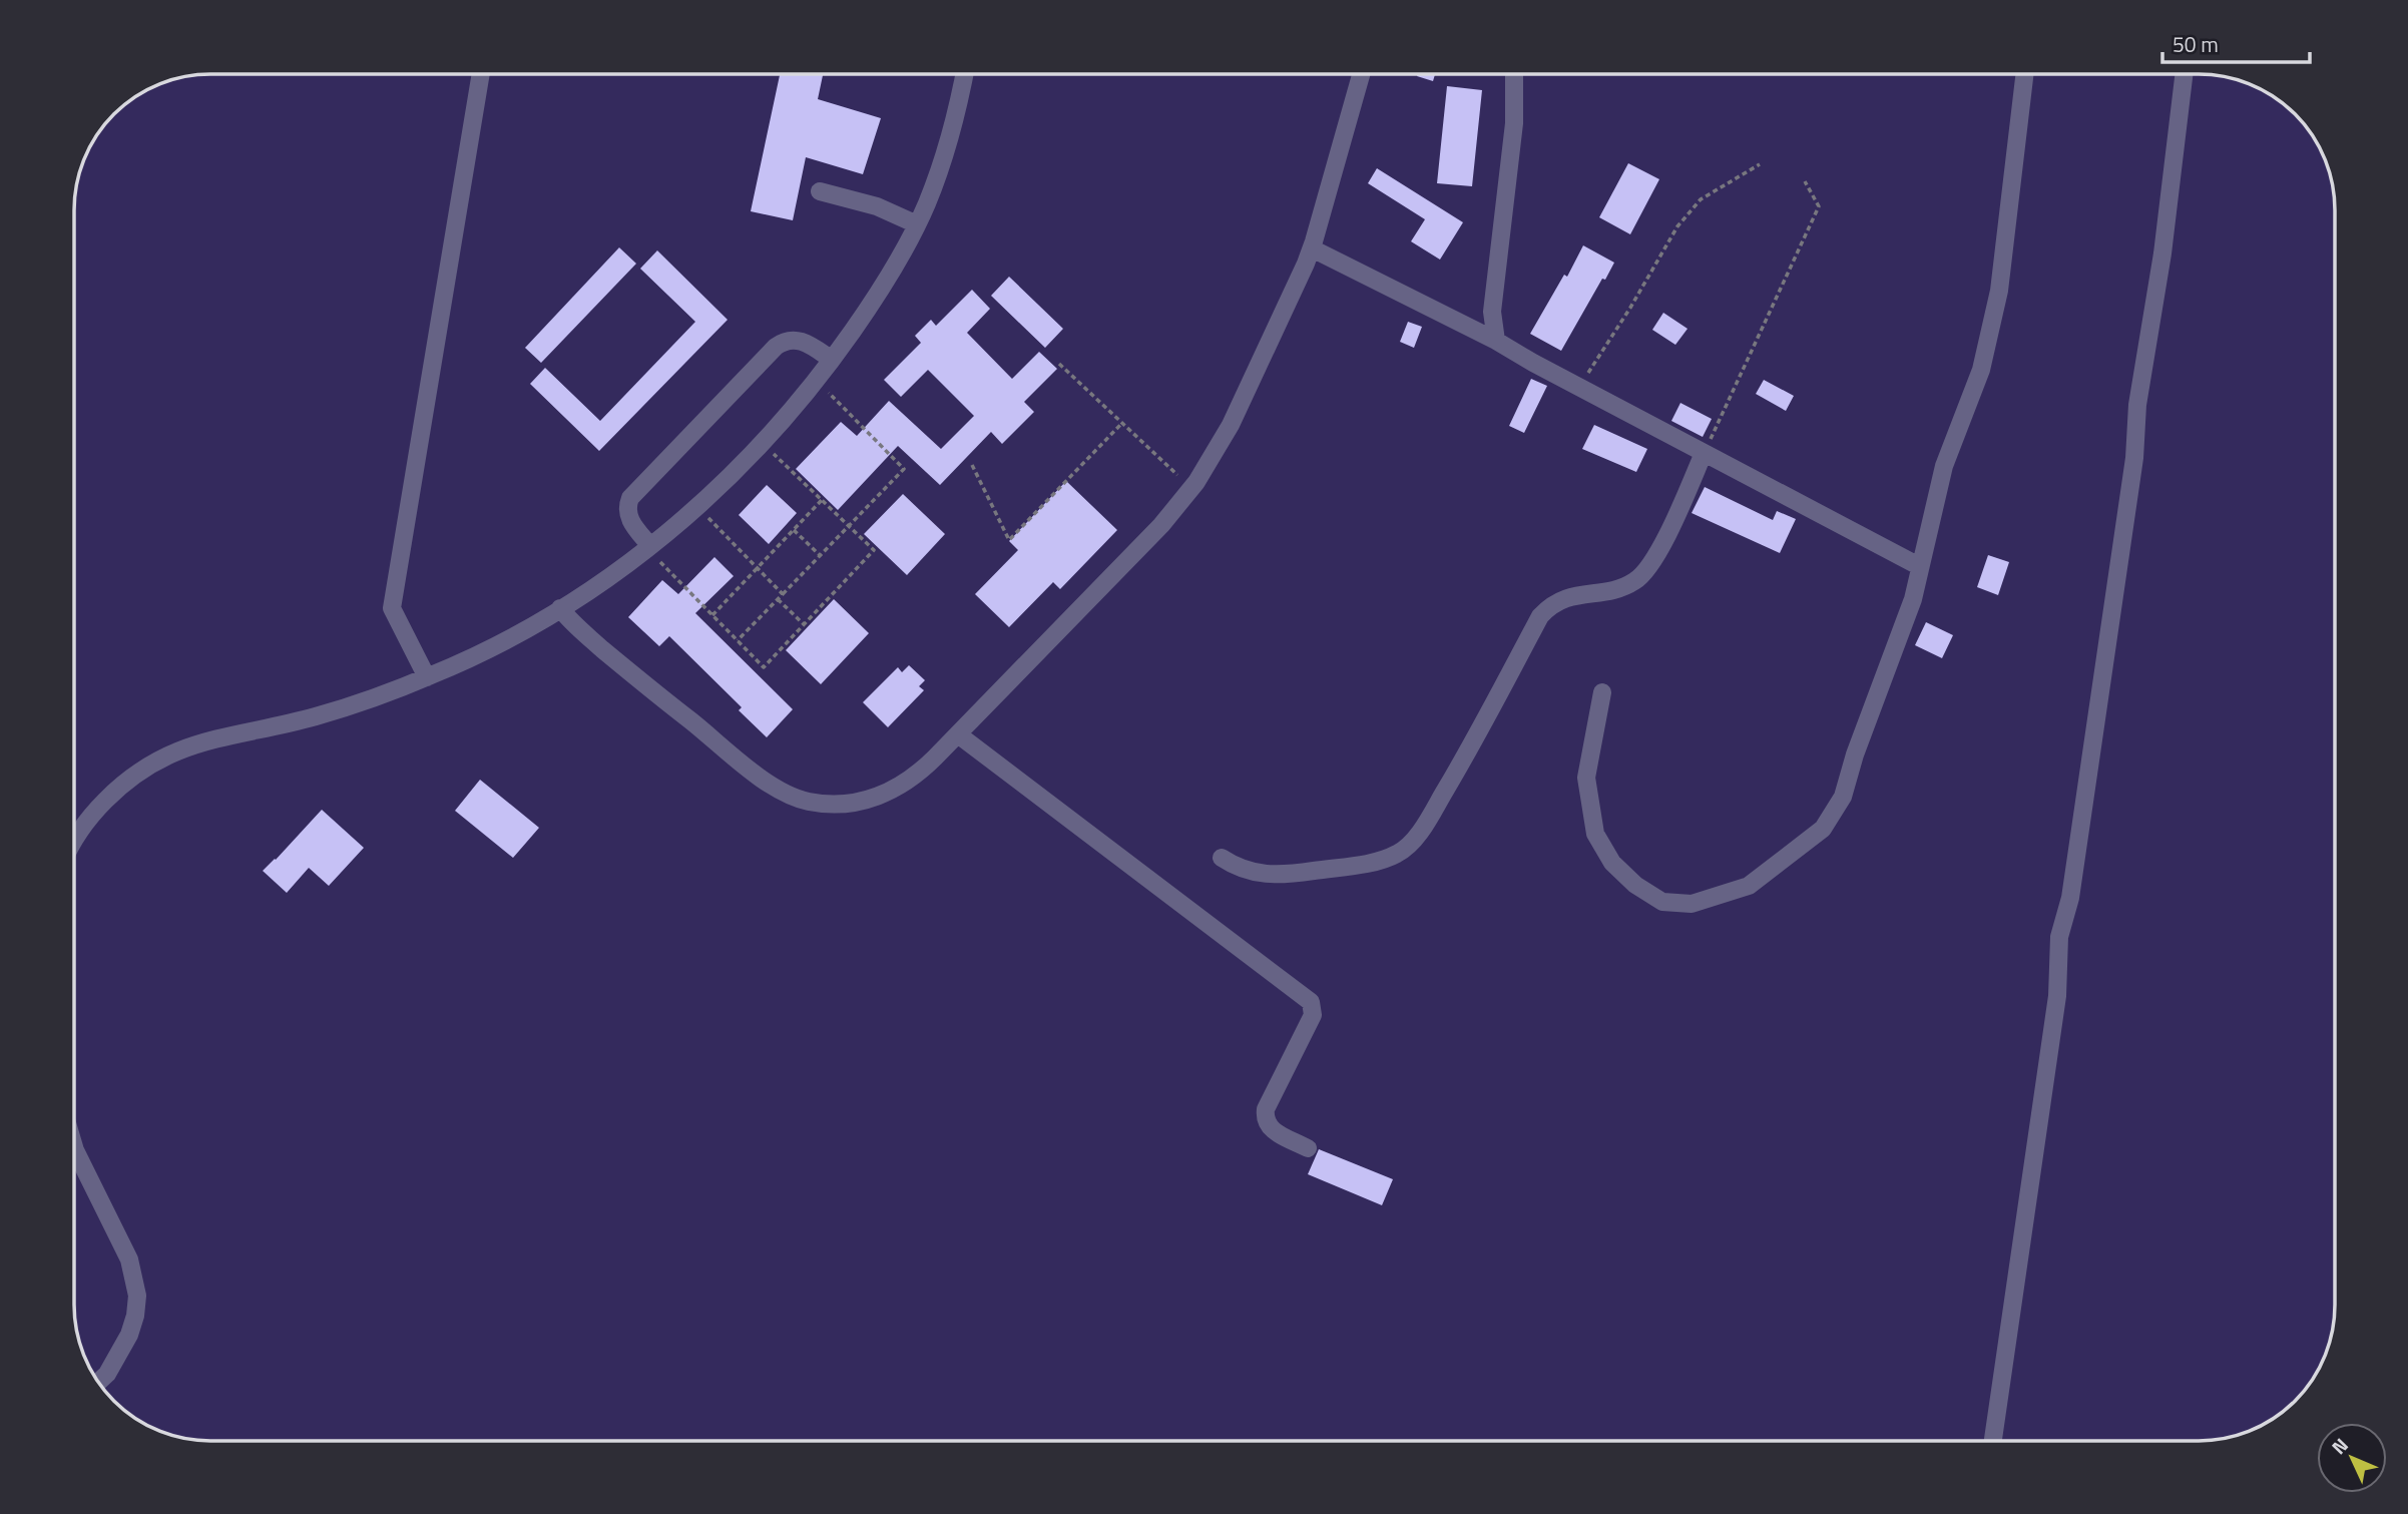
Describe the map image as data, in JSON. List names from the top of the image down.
{
  "scale_bar": "50 m",
  "north": "top left"
}
